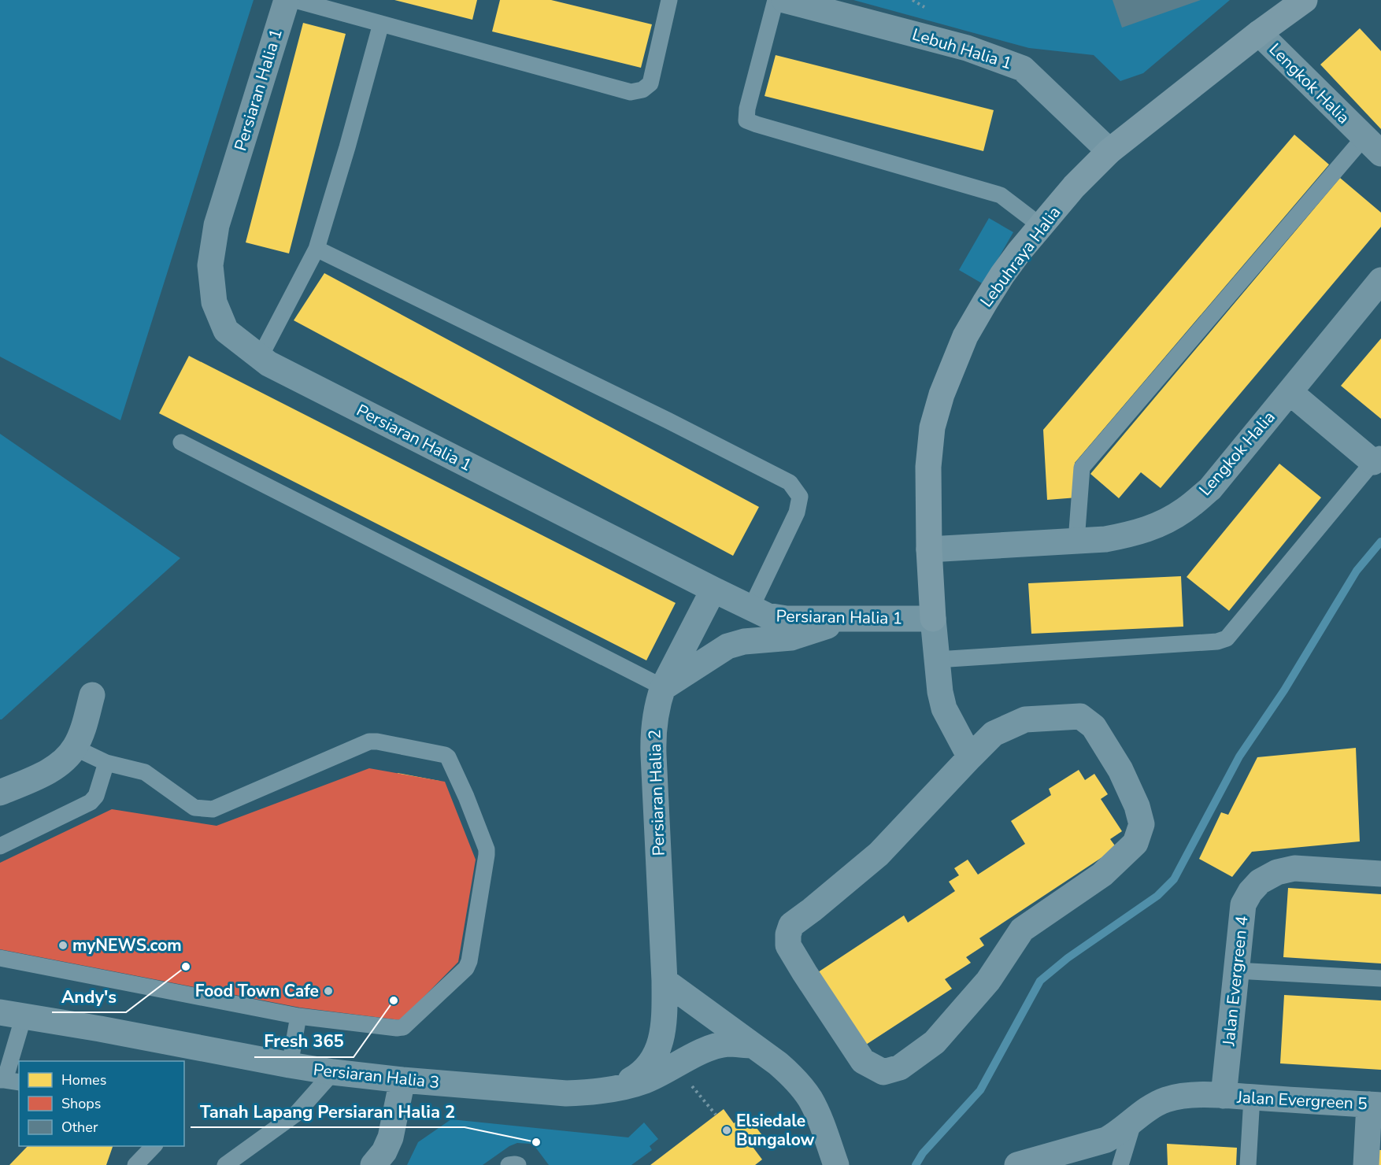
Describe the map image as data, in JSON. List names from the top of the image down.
{
  "streets": {
    "street": [
      "Lebuh Halia 1",
      "Lengkok Halia",
      "Persiaran Halia 1",
      "Lebuhraya Halia",
      "Persiaran Halia 2",
      "Jalan Evergreen 4",
      "Persiaran Halia 3",
      "Jalan Evergreen 5"
    ]
  },
  "crossings": [
    ["Lebuh Halia 1", "Lebuhraya Halia"],
    ["Lengkok Halia", "Lebuhraya Halia"],
    ["Persiaran Halia 1", "Lebuhraya Halia"],
    ["Persiaran Halia 1", "Persiaran Halia 2"],
    ["Persiaran Halia 2", "Persiaran Halia 3"],
    ["Jalan Evergreen 4", "Jalan Evergreen 5"]
  ],
  "places": [
    "myNEWS.com",
    "Andy's",
    "Food Town Cafe",
    "Fresh 365",
    "Elsiedale Bungalow",
    "Tanah Lapang Persiaran Halia 2"
  ],
  "legend": ["Homes", "Shops", "Other"]
}
